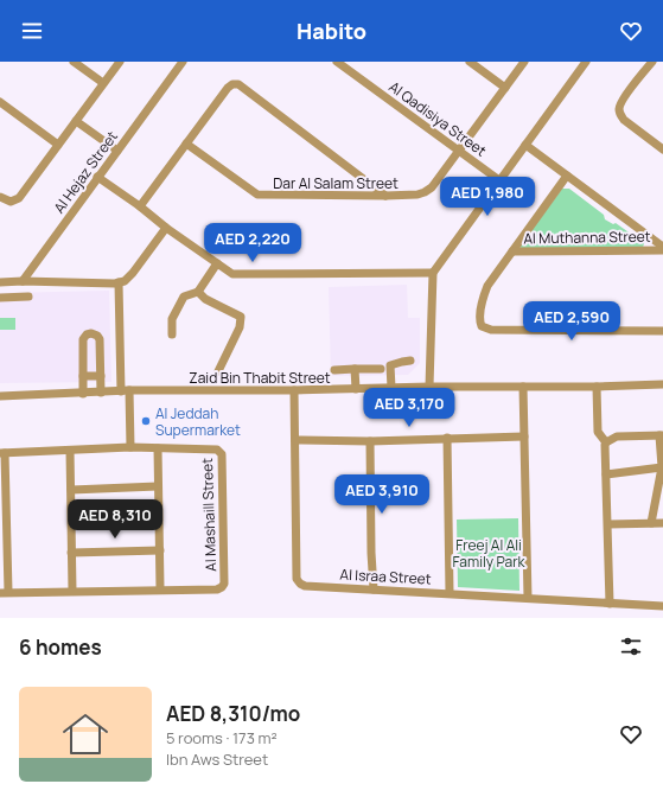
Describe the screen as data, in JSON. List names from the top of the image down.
{
  "streets": {
    "street": [
      "Al Qadisiya Street",
      "Al Hejaz Street",
      "Dar Al Salam Street",
      "Al Muthanna Street",
      "Zaid Bin Thabit Street",
      "Al Mashaill Street",
      "Al Israa Street"
    ]
  },
  "crossings": [
    ["Al Qadisiya Street", "Dar Al Salam Street"],
    ["Zaid Bin Thabit Street", "Al Israa Street"]
  ],
  "parks": ["Freej Al Ali Family Park"],
  "places": ["Al Jeddah Supermarket"],
  "page": {
    "header": "Habito",
    "price": [
      "AED 1,980",
      "AED 2,220",
      "AED 2,590",
      "AED 3,170",
      "AED 3,910",
      "AED 8,310"
    ],
    "heading": "6 homes",
    "list": [
      {
        "name": "AED 8,310/mo",
        "note": "5 rooms · 173 m² · Ibn Aws Street"
      }
    ]
  }
}
